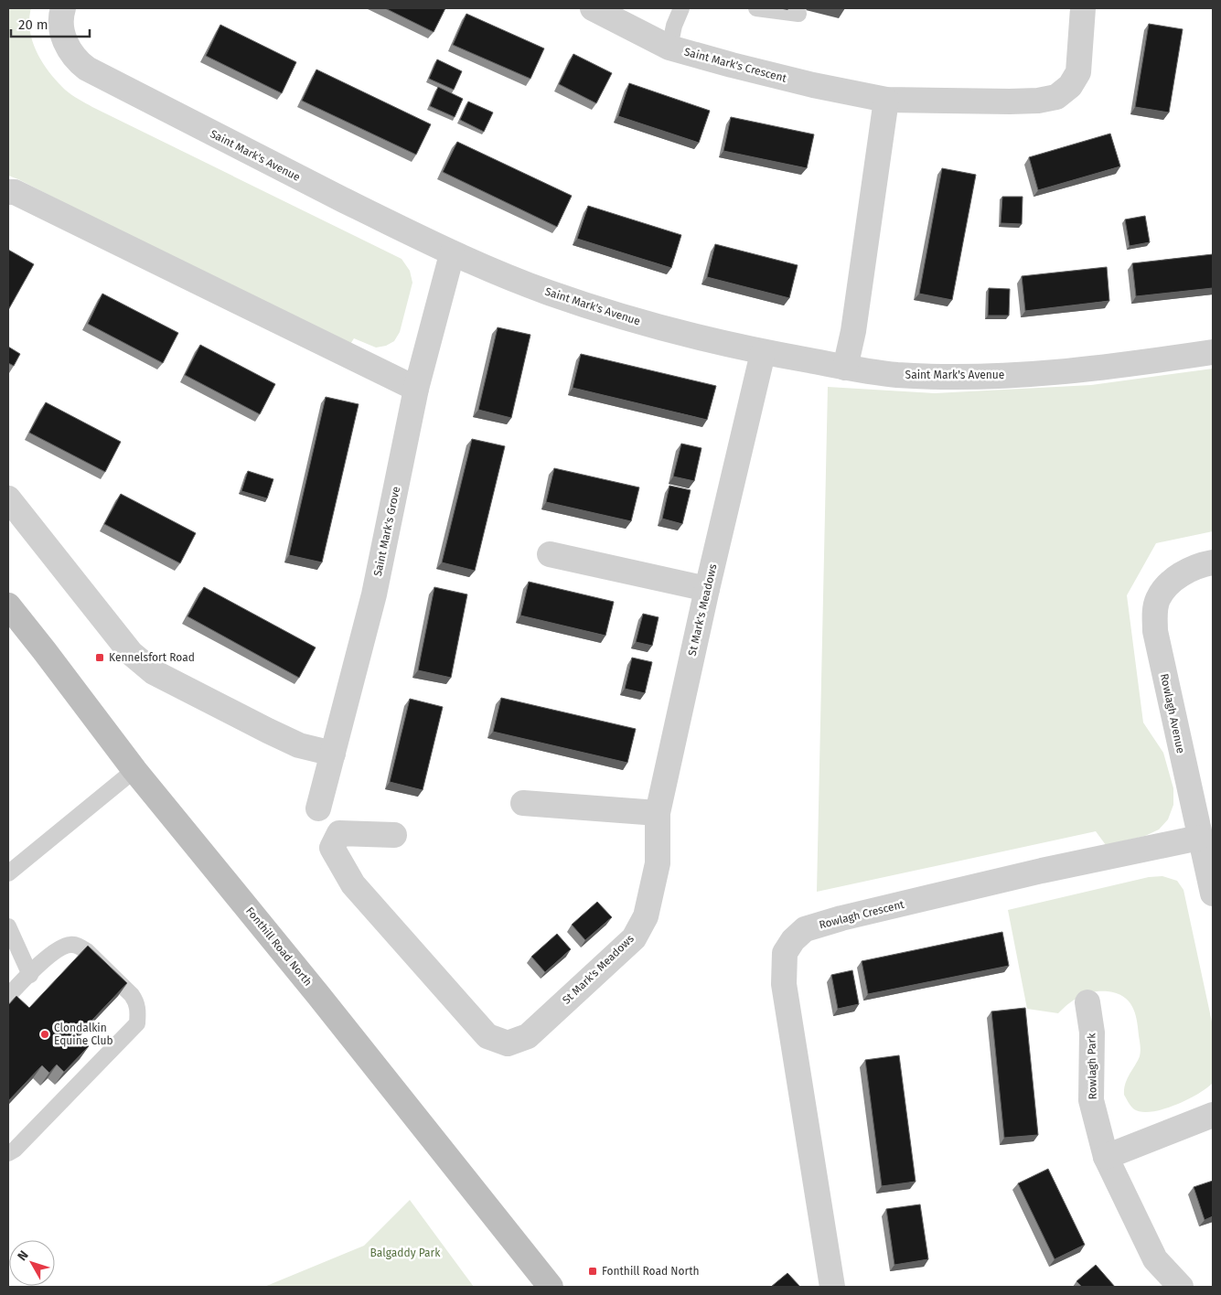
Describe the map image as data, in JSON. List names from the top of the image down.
{
  "streets": {
    "main road": ["Fonthill Road North"],
    "street": [
      "Saint Mark's Crescent",
      "Saint Mark's Avenue",
      "Saint Mark's Grove",
      "St Mark's Meadows",
      "Rowlagh Avenue",
      "Rowlagh Crescent",
      "Rowlagh Park"
    ]
  },
  "crossings": [
    ["Saint Mark's Avenue", "Saint Mark's Grove"],
    ["Saint Mark's Avenue", "St Mark's Meadows"],
    ["Rowlagh Avenue", "Rowlagh Crescent"]
  ],
  "parks": ["Balgaddy Park"],
  "places": {
    "transit": ["Kennelsfort Road", "Fonthill Road North"],
    "other": ["Clondalkin Equine Club"]
  },
  "scale_bar": "20 m",
  "north": "top left"
}
